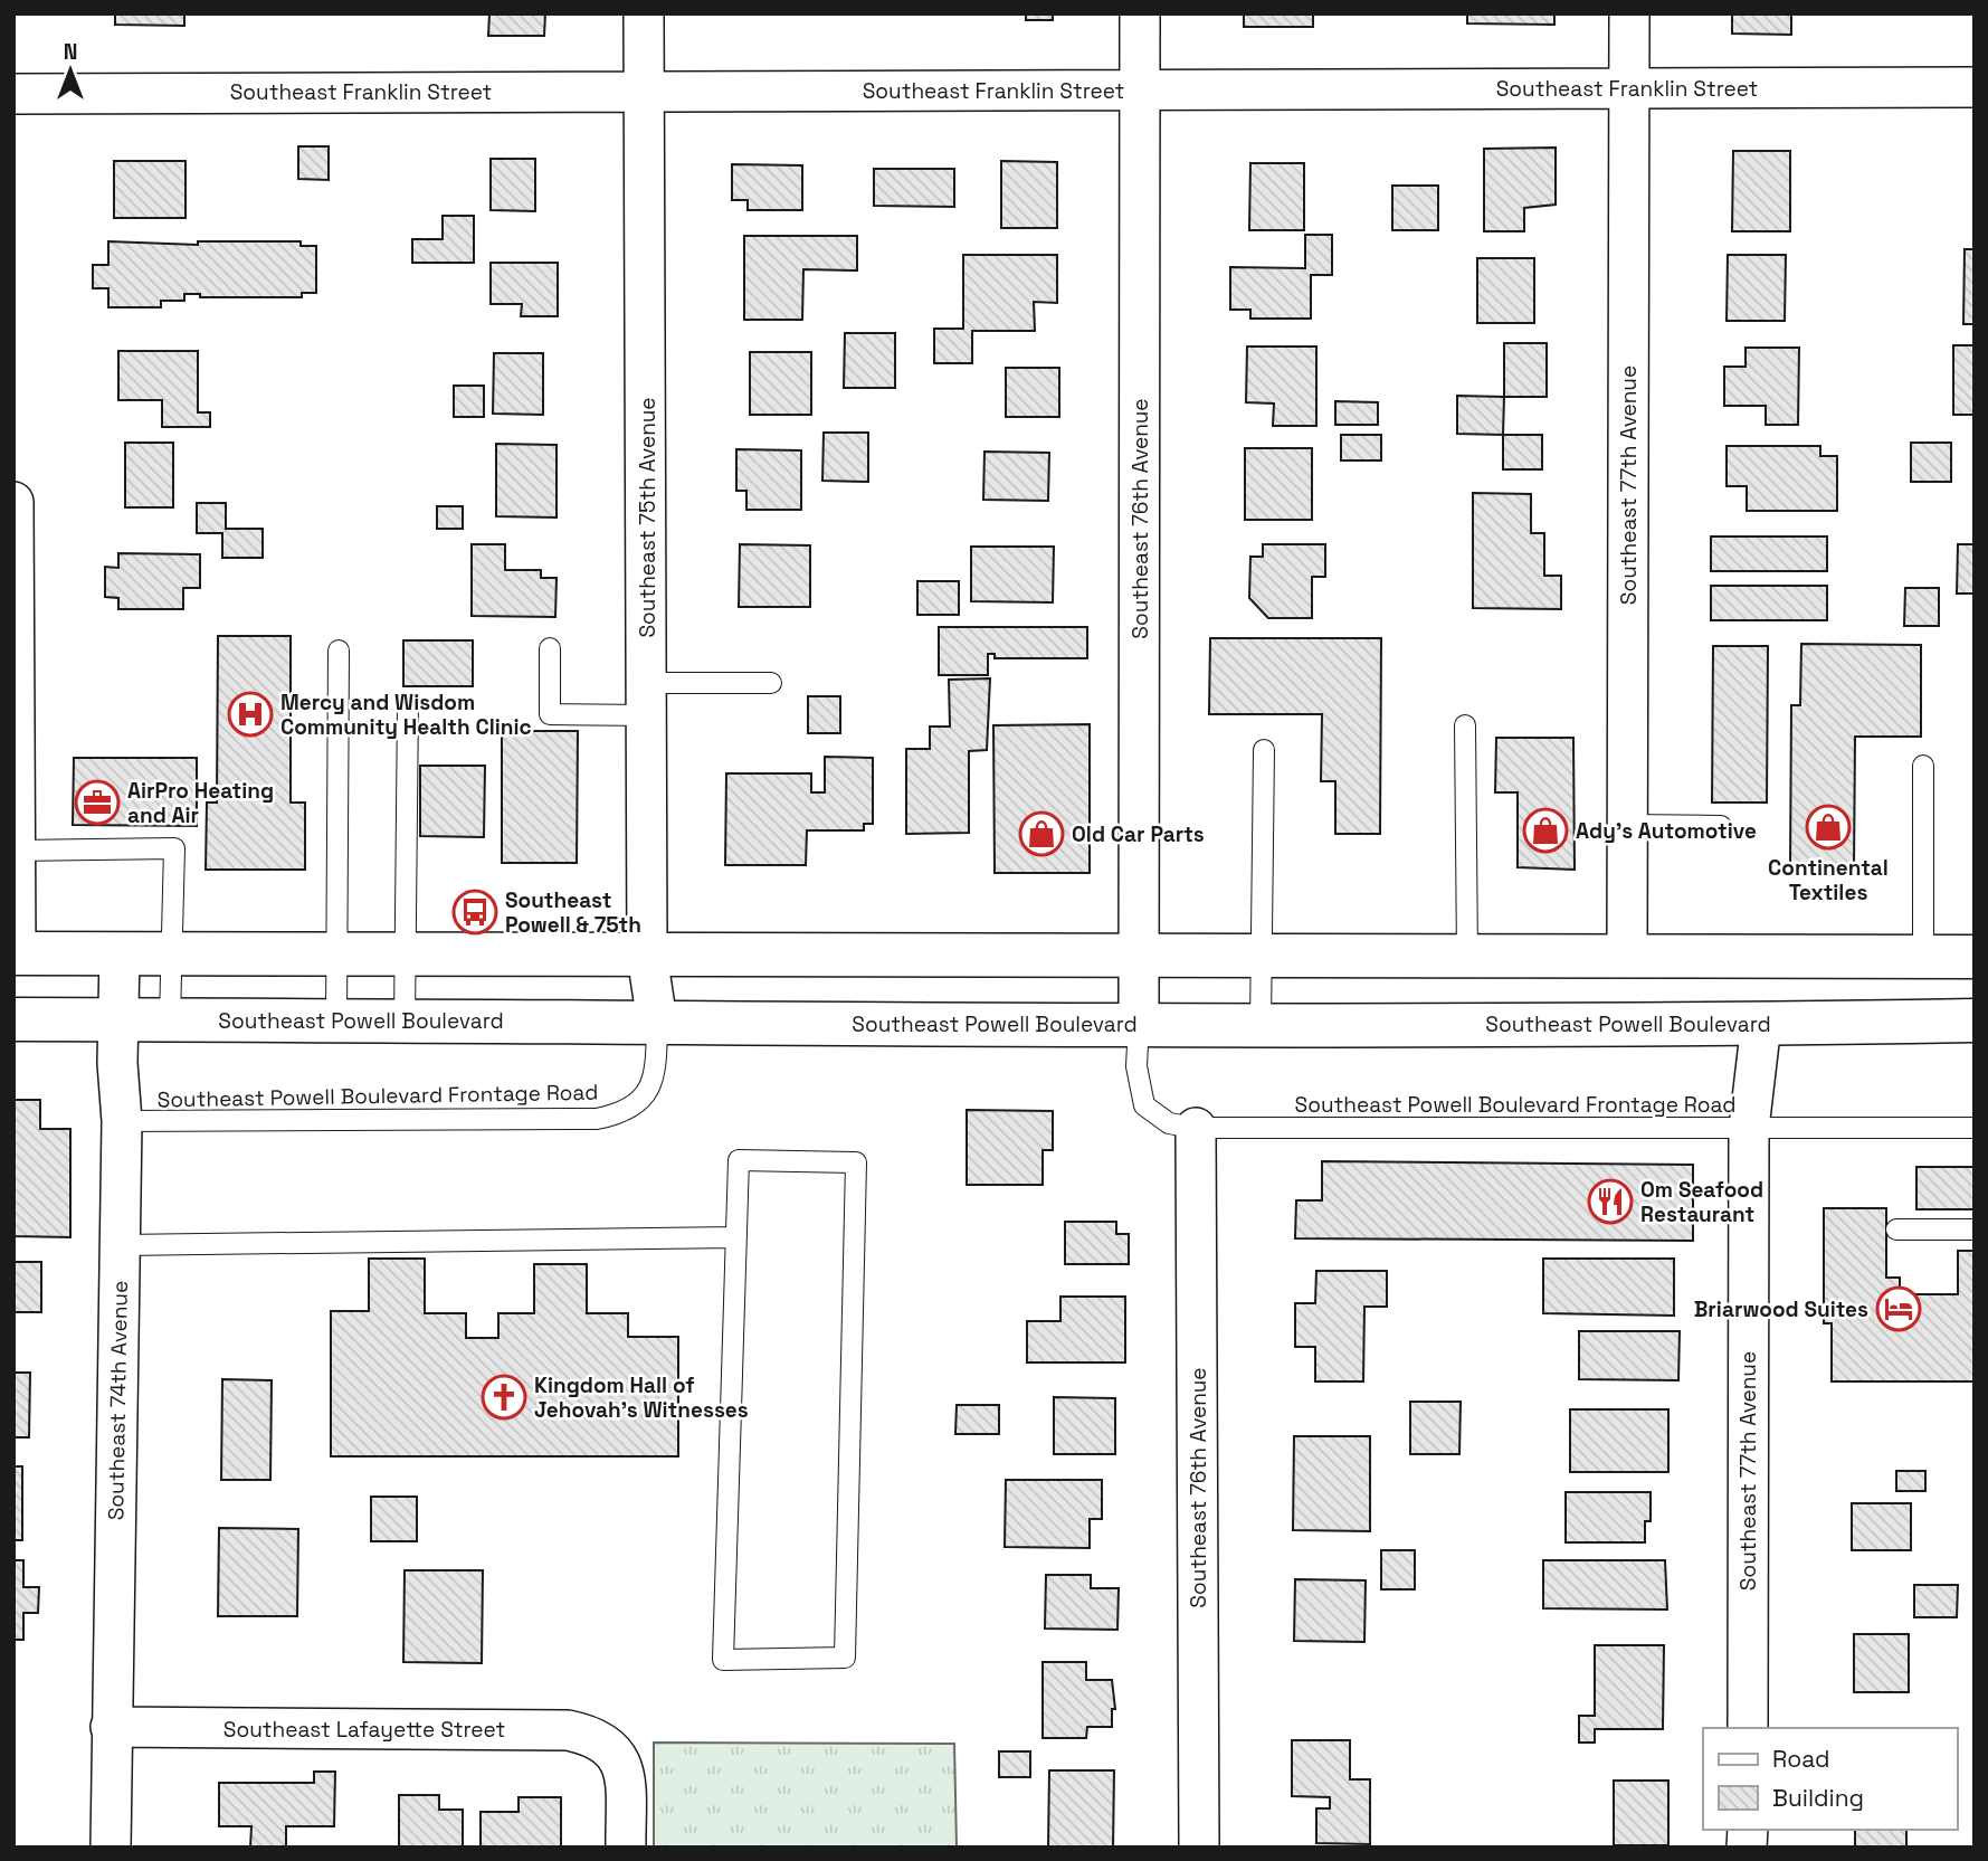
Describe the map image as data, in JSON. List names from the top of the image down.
{
  "streets": {
    "main road": ["Southeast Powell Boulevard"],
    "street": [
      "Southeast Franklin Street",
      "Southeast 77th Avenue",
      "Southeast 75th Avenue",
      "Southeast 76th Avenue",
      "Southeast 74th Avenue",
      "Southeast Lafayette Street"
    ],
    "lane": ["Southeast Powell Boulevard Frontage Road"]
  },
  "crossings": [
    ["Southeast Franklin Street", "Southeast 77th Avenue"],
    ["Southeast Franklin Street", "Southeast 75th Avenue"],
    ["Southeast Franklin Street", "Southeast 76th Avenue"],
    ["Southeast 77th Avenue", "Southeast Powell Boulevard"],
    ["Southeast 77th Avenue", "Southeast Powell Boulevard Frontage Road"],
    ["Southeast 75th Avenue", "Southeast Powell Boulevard"],
    ["Southeast 75th Avenue", "Southeast Powell Boulevard Frontage Road"],
    ["Southeast 76th Avenue", "Southeast Powell Boulevard"],
    ["Southeast 76th Avenue", "Southeast Powell Boulevard Frontage Road"],
    ["Southeast Powell Boulevard", "Southeast Powell Boulevard Frontage Road"],
    ["Southeast Powell Boulevard", "Southeast 74th Avenue"],
    ["Southeast Powell Boulevard Frontage Road", "Southeast 74th Avenue"],
    ["Southeast 74th Avenue", "Southeast Lafayette Street"]
  ],
  "places": {
    "hospital": ["Mercy and Wisdom Community Health Clinic"],
    "office": ["AirPro Heating and Air"],
    "shop": ["Continental Textiles", "Ady's Automotive", "Old Car Parts"],
    "bus stop": ["Southeast Powell & 75th"],
    "restaurant": ["Om Seafood Restaurant"],
    "hotel": ["Briarwood Suites"],
    "church": ["Kingdom Hall of Jehovah's Witnesses"]
  },
  "legend": ["Road", "Building"],
  "north": "top"
}
